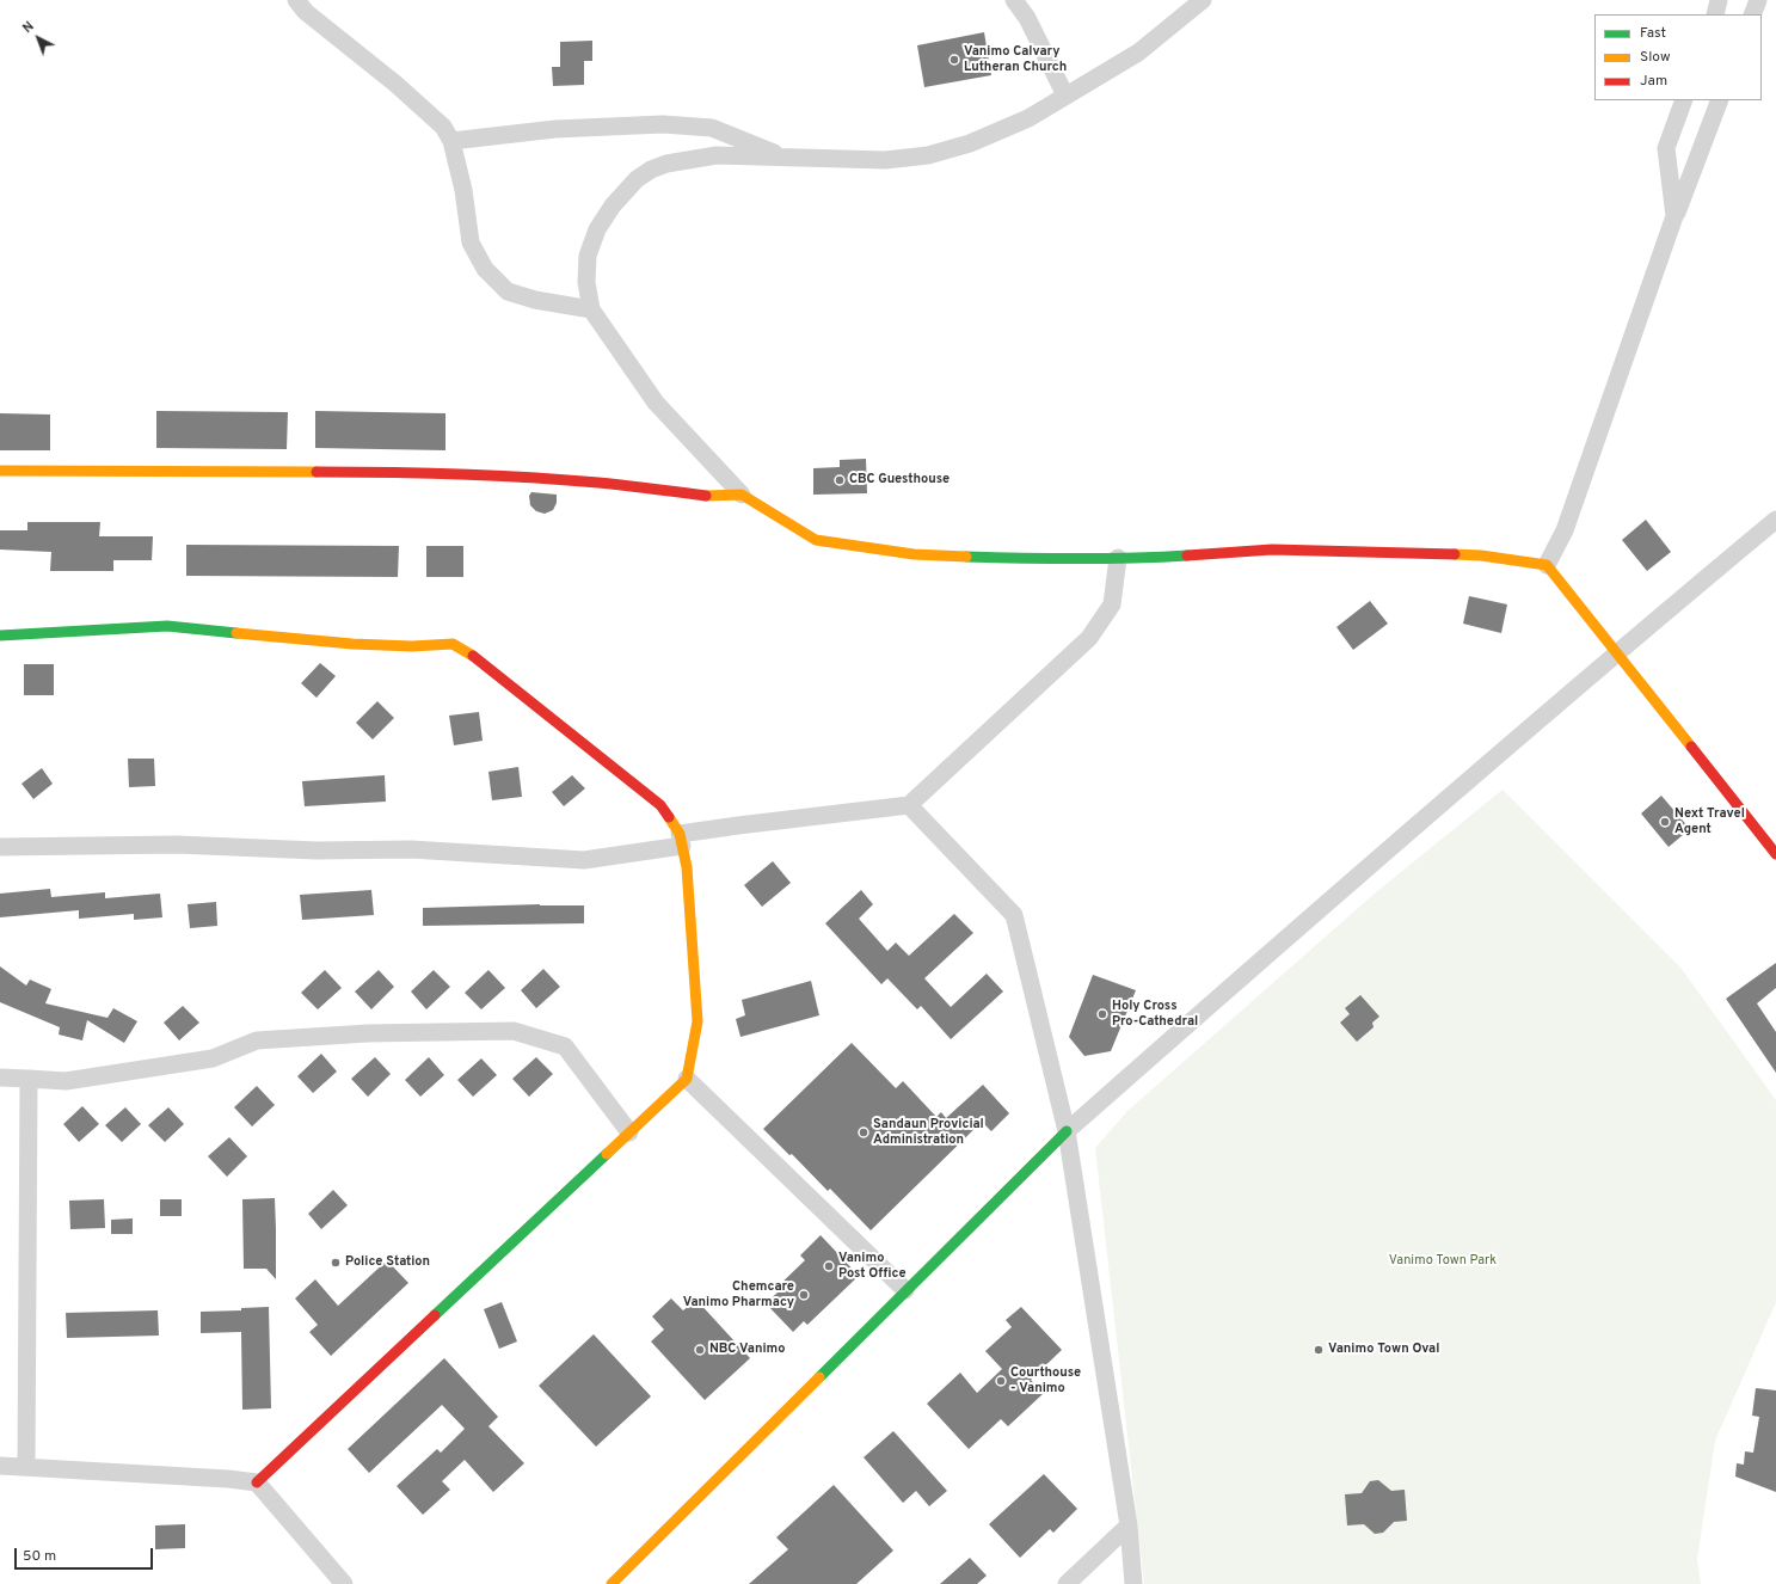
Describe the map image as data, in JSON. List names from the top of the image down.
{
  "parks": ["Vanimo Town Park"],
  "places": [
    "Vanimo Calvary Lutheran Church",
    "CBC Guesthouse",
    "Next Travel Agent",
    "Holy Cross Pro-Cathedral",
    "Sandaun Provicial Administration",
    "Police Station",
    "Vanimo Post Office",
    "Chemcare Vanimo Pharmacy",
    "NBC Vanimo",
    "Vanimo Town Oval",
    "Courthouse - Vanimo"
  ],
  "legend": ["Fast", "Slow", "Jam"],
  "scale_bar": "50 m",
  "north": "top left"
}
